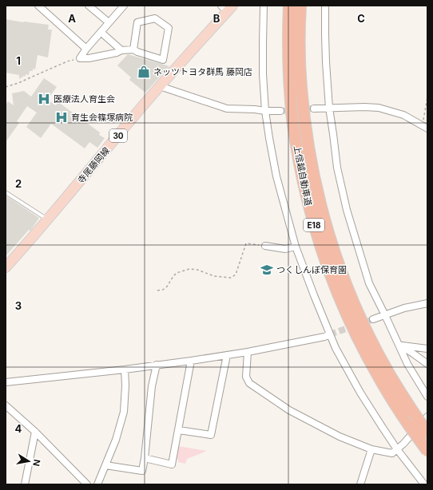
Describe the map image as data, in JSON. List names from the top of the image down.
{
  "streets": {
    "highway": ["上信越自動車道", "E18"],
    "main road": ["30", "寺尾藤岡線"]
  },
  "places": {
    "shop": ["ネッツトヨタ群馬 藤岡店"],
    "hospital": ["医療法人育生会", "育生会篠塚病院"],
    "school or university": ["つくしんぼ保育園"]
  },
  "north": "right",
  "grid": {
    "columns": ["A", "B", "C"],
    "rows": [
      "1",
      "2",
      "3",
      "4"
    ]
  }
}
